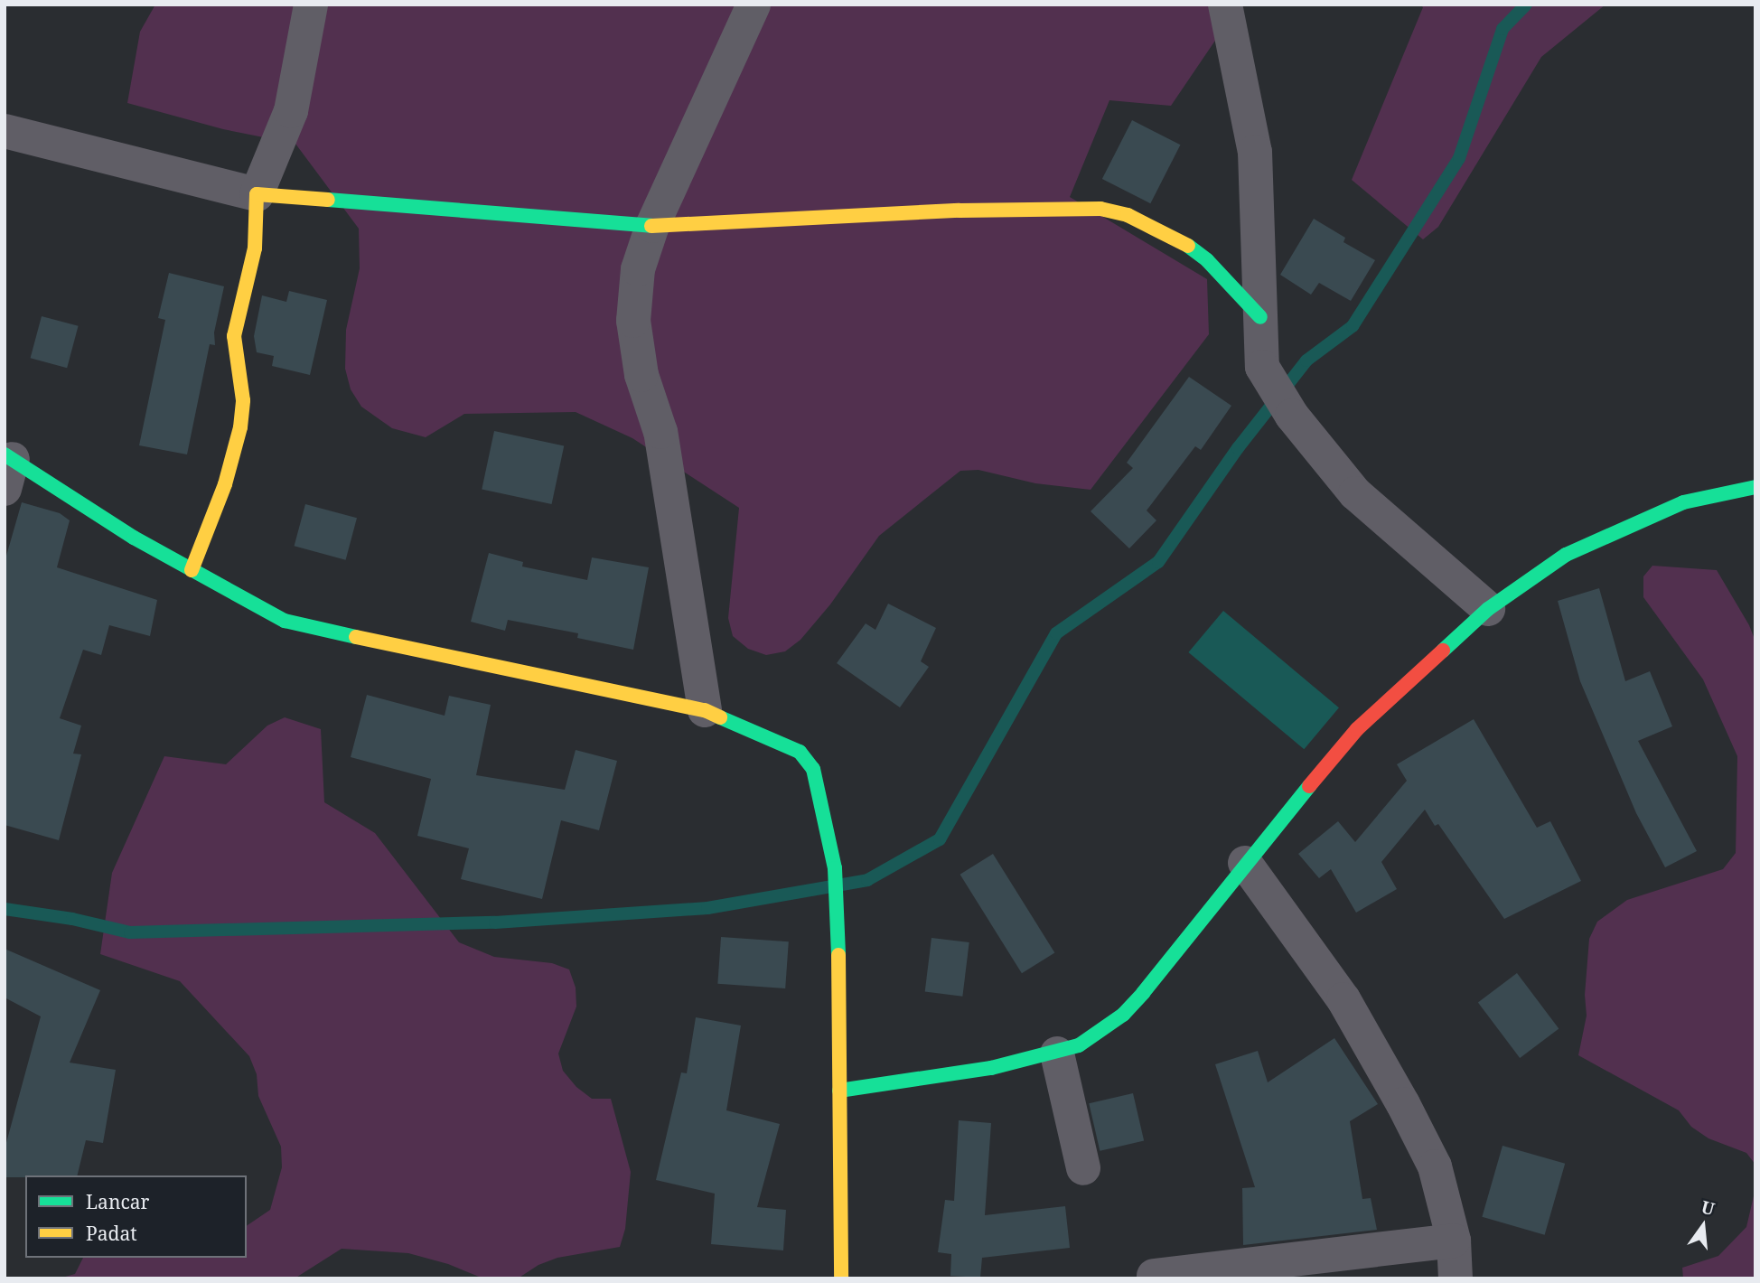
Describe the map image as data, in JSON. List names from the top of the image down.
{
  "legend": ["Lancar", "Padat"],
  "north": "top"
}
